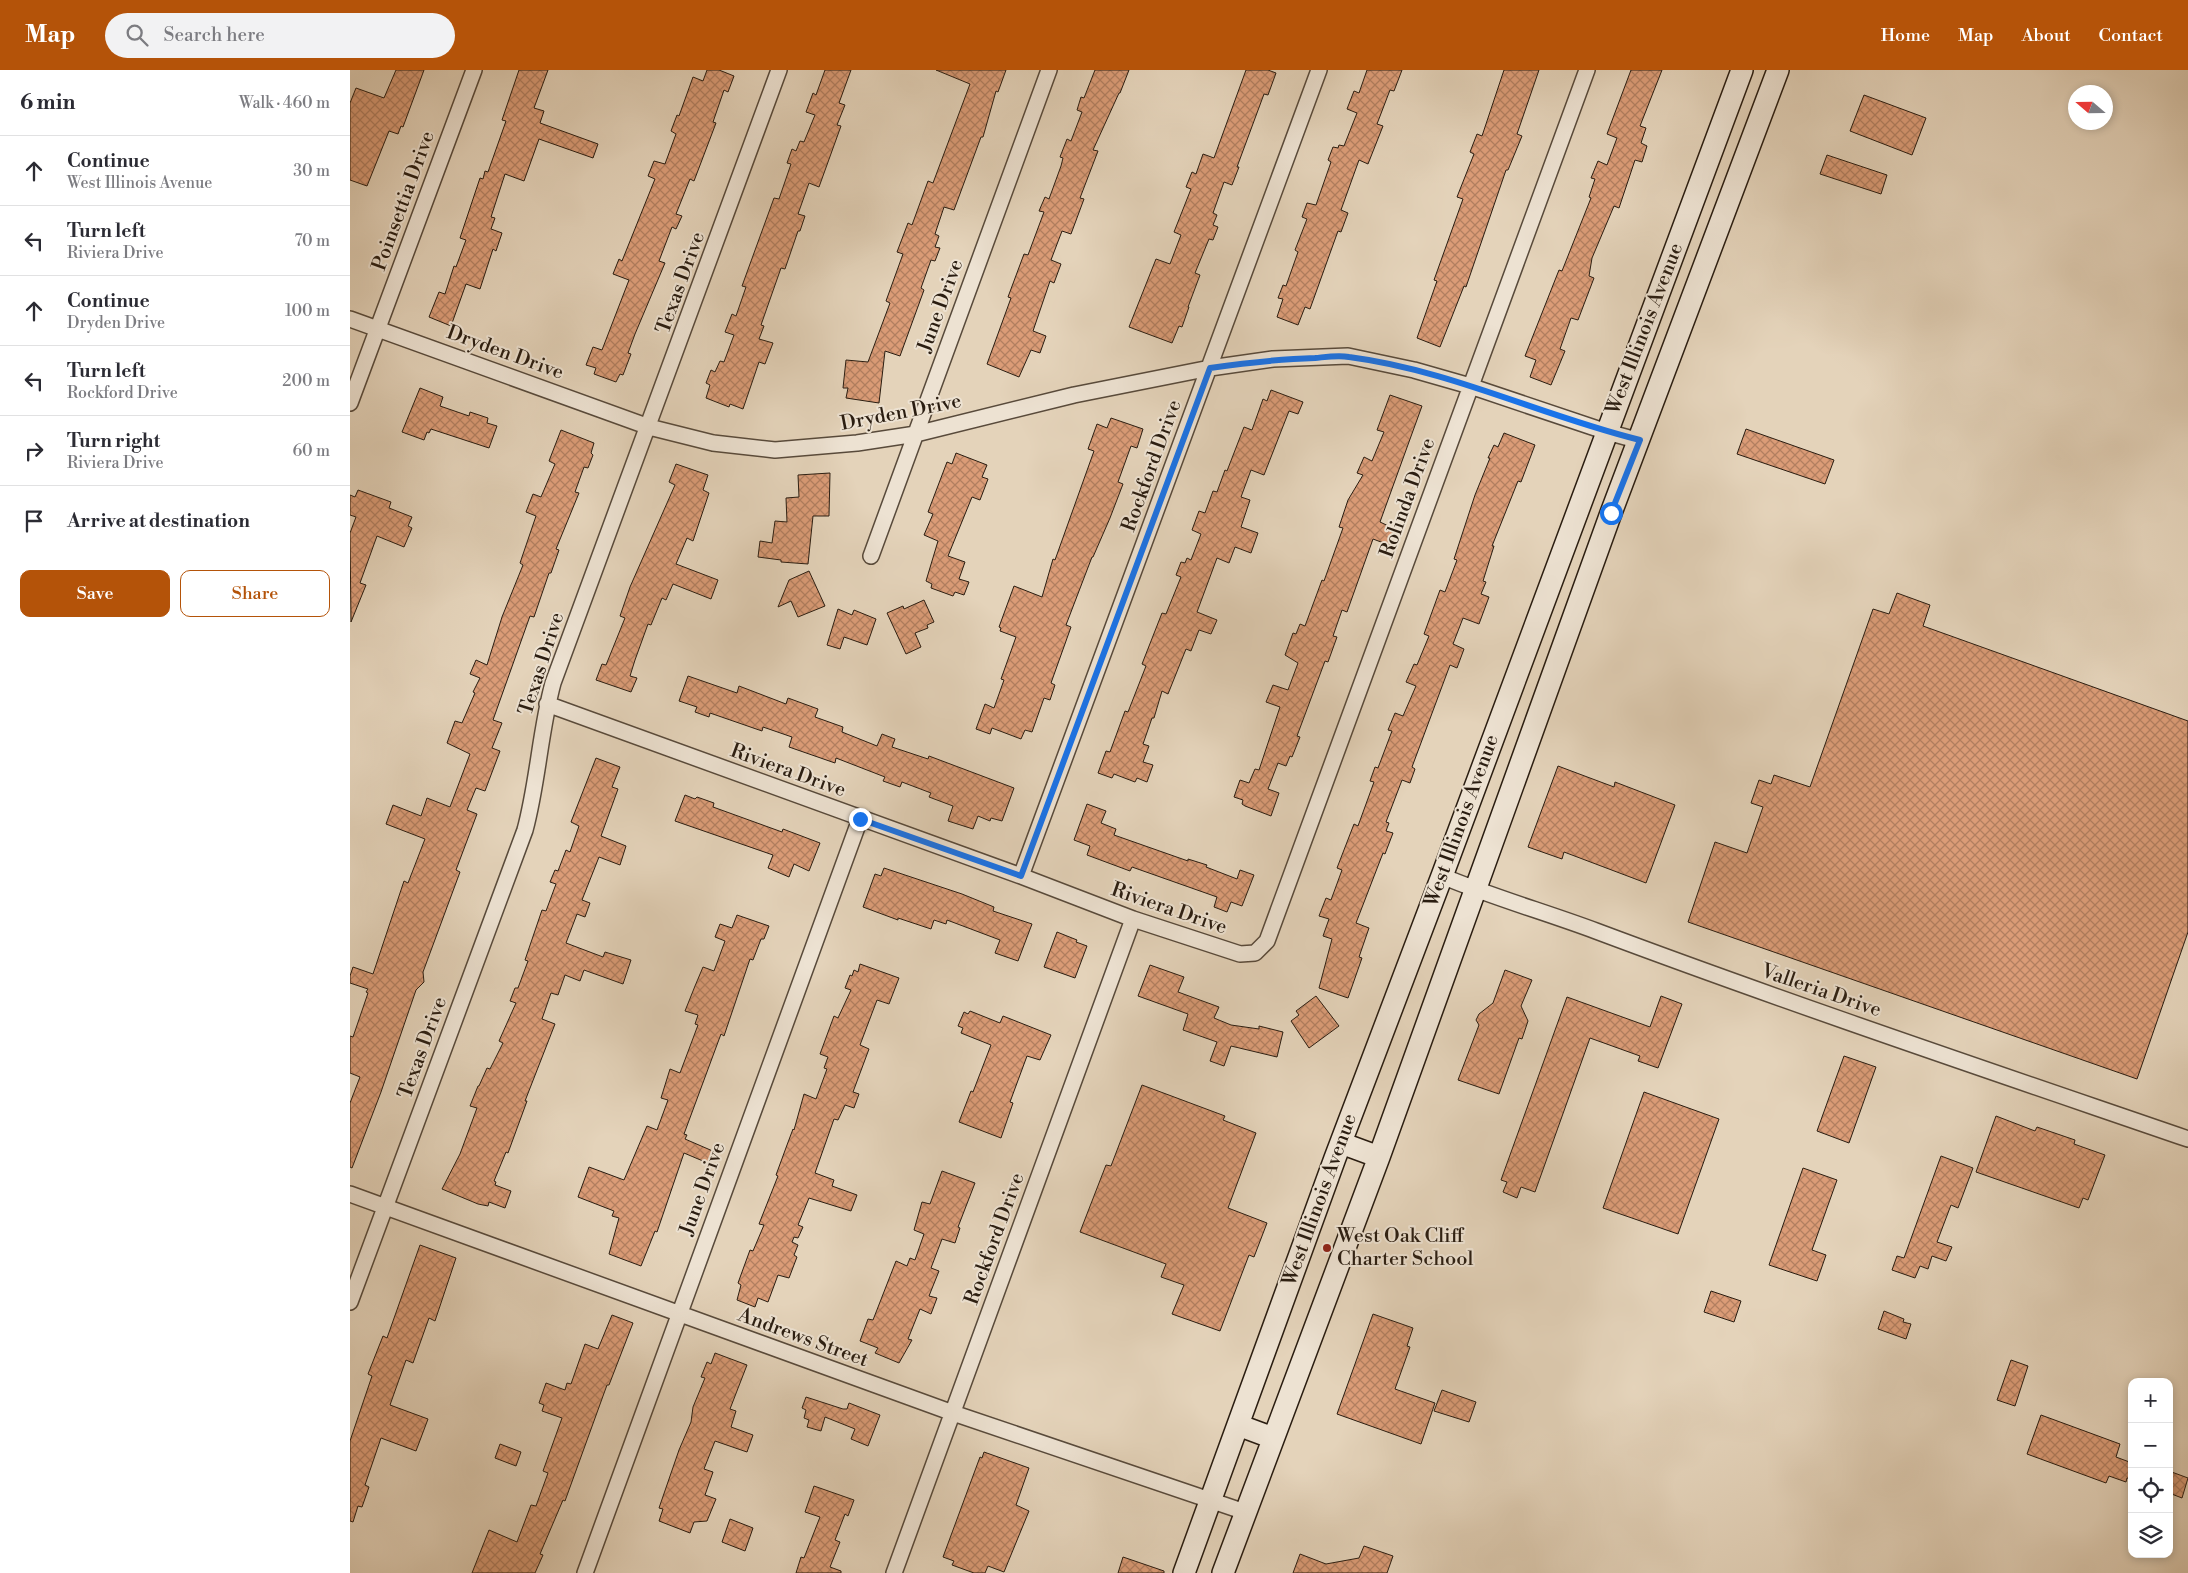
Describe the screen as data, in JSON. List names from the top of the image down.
{
  "streets": {
    "main road": ["West Illinois Avenue"],
    "street": [
      "Poinsettia Drive",
      "Texas Drive",
      "June Drive",
      "Dryden Drive",
      "Rockford Drive",
      "Rolinda Drive",
      "Riviera Drive",
      "Valleria Drive",
      "Andrews Street"
    ]
  },
  "crossings": [
    ["Poinsettia Drive", "Dryden Drive"],
    ["Texas Drive", "Dryden Drive"],
    ["Texas Drive", "Riviera Drive"],
    ["Texas Drive", "Andrews Street"],
    ["June Drive", "Dryden Drive"],
    ["June Drive", "Riviera Drive"],
    ["June Drive", "Andrews Street"],
    ["West Illinois Avenue", "Valleria Drive"],
    ["West Illinois Avenue", "Andrews Street"],
    ["Dryden Drive", "Rockford Drive"],
    ["Dryden Drive", "Rolinda Drive"],
    ["Rockford Drive", "Riviera Drive"],
    ["Rockford Drive", "Andrews Street"],
    ["Rolinda Drive", "Riviera Drive"]
  ],
  "places": ["West Oak Cliff Charter School"],
  "north": "left",
  "page": {
    "header": "Map",
    "search": "Search here",
    "nav": [
      "Home",
      "Map",
      "About",
      "Contact"
    ],
    "heading": ["6 min", "Walk · 460 m"],
    "list": [
      ["Continue", "West Illinois Avenue", "30 m"],
      ["Turn left", "Riviera Drive", "70 m"],
      ["Continue", "Dryden Drive", "100 m"],
      ["Turn left", "Rockford Drive", "200 m"],
      ["Turn right", "Riviera Drive", "60 m"],
      "Arrive at destination"
    ],
    "buttons": ["Save", "Share"],
    "map_buttons": ["+", "−"]
  }
}
